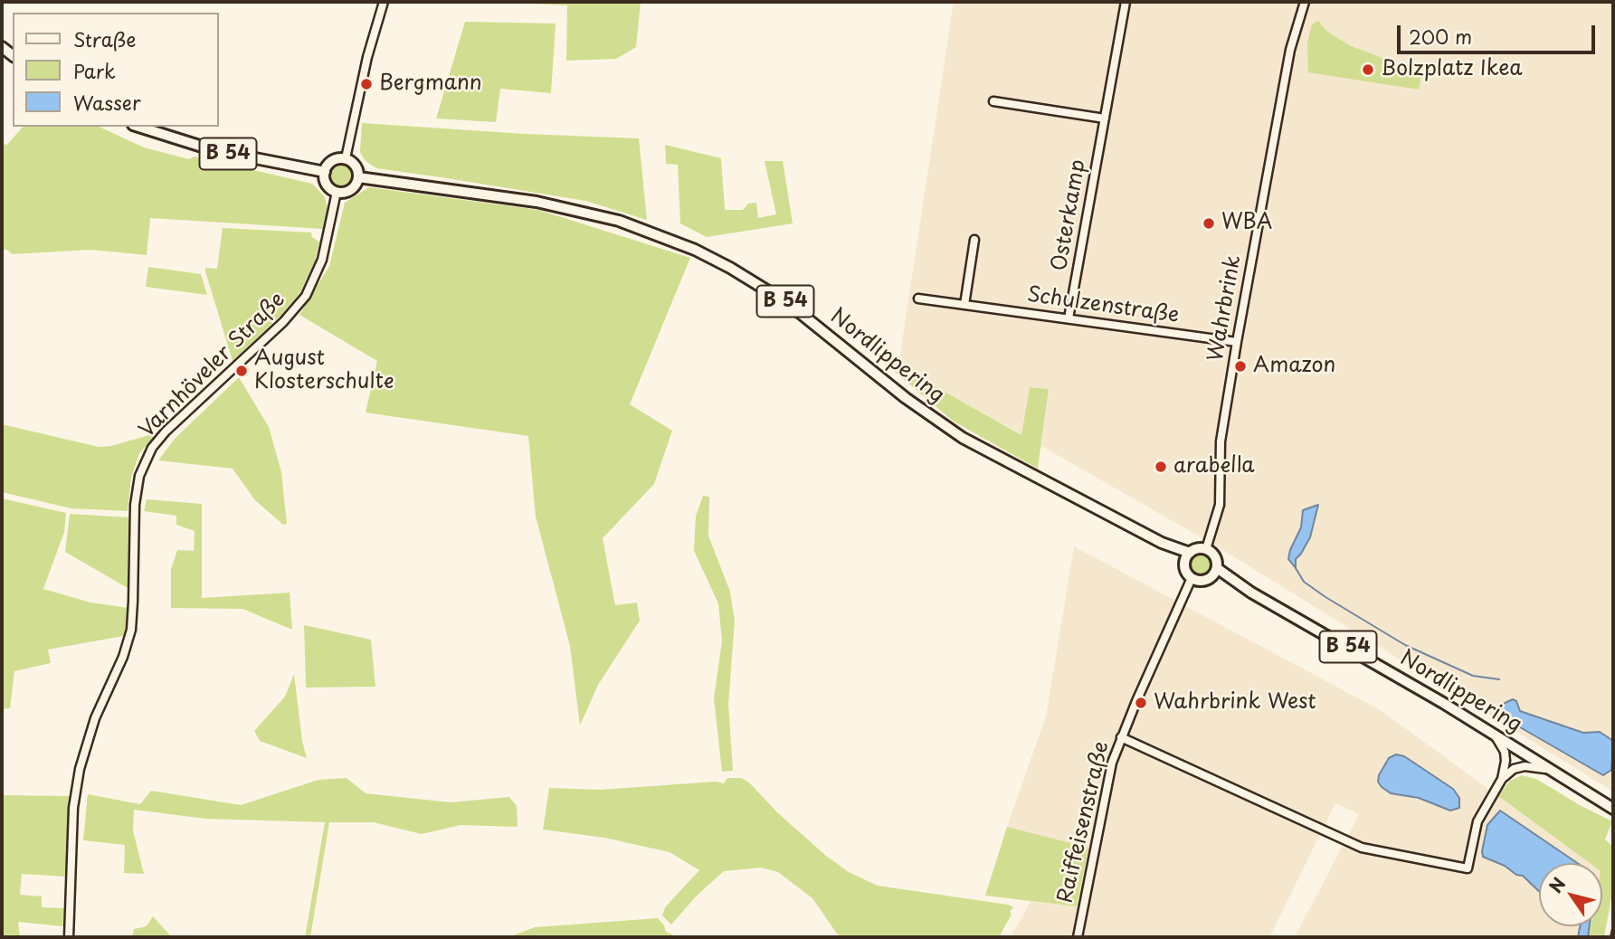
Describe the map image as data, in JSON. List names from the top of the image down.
{
  "streets": {
    "main road": ["B 54", "Nordlippering"],
    "street": [
      "Osterkamp",
      "Schulzenstraße",
      "Wahrbrink",
      "Varnhöveler Straße",
      "Raiffeisenstraße"
    ]
  },
  "crossings": [
    ["B 54", "Nordlippering"],
    ["B 54", "Varnhöveler Straße"],
    ["Osterkamp", "Schulzenstraße"],
    ["Schulzenstraße", "Wahrbrink"],
    ["Wahrbrink", "Nordlippering"],
    ["Wahrbrink", "Raiffeisenstraße"],
    ["Nordlippering", "Varnhöveler Straße"],
    ["Nordlippering", "Raiffeisenstraße"]
  ],
  "places": [
    "Bolzplatz Ikea",
    "Bergmann",
    "WBA",
    "Amazon",
    "August Klosterschulte",
    "arabella",
    "Wahrbrink West"
  ],
  "legend": ["Straße", "Park", "Wasser"],
  "scale_bar": "200 m",
  "north": "top left"
}
